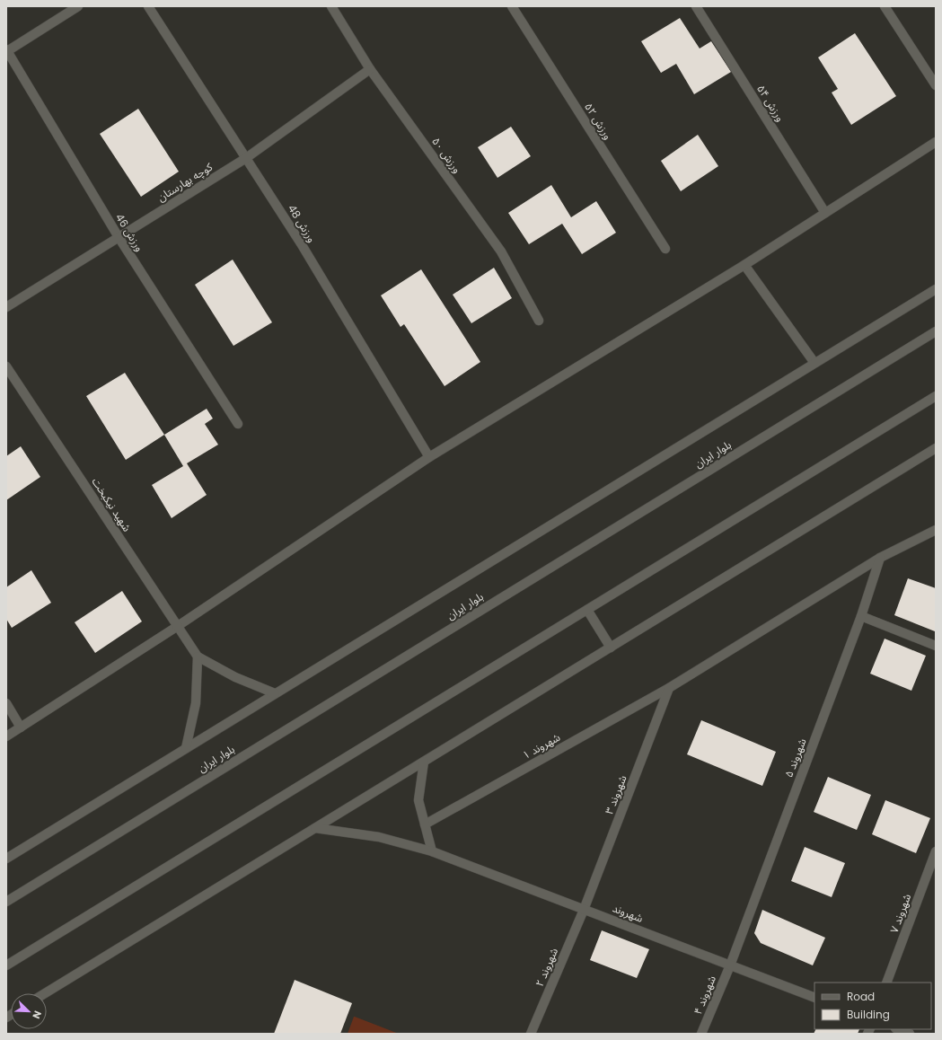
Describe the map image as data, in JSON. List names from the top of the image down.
{
  "streets": {
    "street": [
      "ورزش ۵۴",
      "ورزش ۵٢",
      "ورزش ۵٠",
      "کوچه بهارستان",
      "ورزش 48",
      "ورزش 46",
      "بلوار ایران",
      "شهید نیکبخت",
      "شهروند ۱",
      "شهروند ۵",
      "شهروند ۳",
      "شهروند",
      "شهروند ۷",
      "شهروند ۲",
      "شهروند ۴"
    ]
  },
  "crossings": [
    ["ورزش ۵٠", "کوچه بهارستان"],
    ["کوچه بهارستان", "ورزش 48"],
    ["کوچه بهارستان", "ورزش 46"],
    ["شهروند ۱", "شهروند ۵"],
    ["شهروند ۱", "شهروند ۳"],
    ["شهروند ۵", "شهروند"],
    ["شهروند ۵", "شهروند ۴"],
    ["شهروند ۳", "شهروند"],
    ["شهروند ۳", "شهروند ۲"],
    ["شهروند", "شهروند ۲"],
    ["شهروند", "شهروند ۴"]
  ],
  "legend": ["Road", "Building"],
  "north": "bottom right"
}
